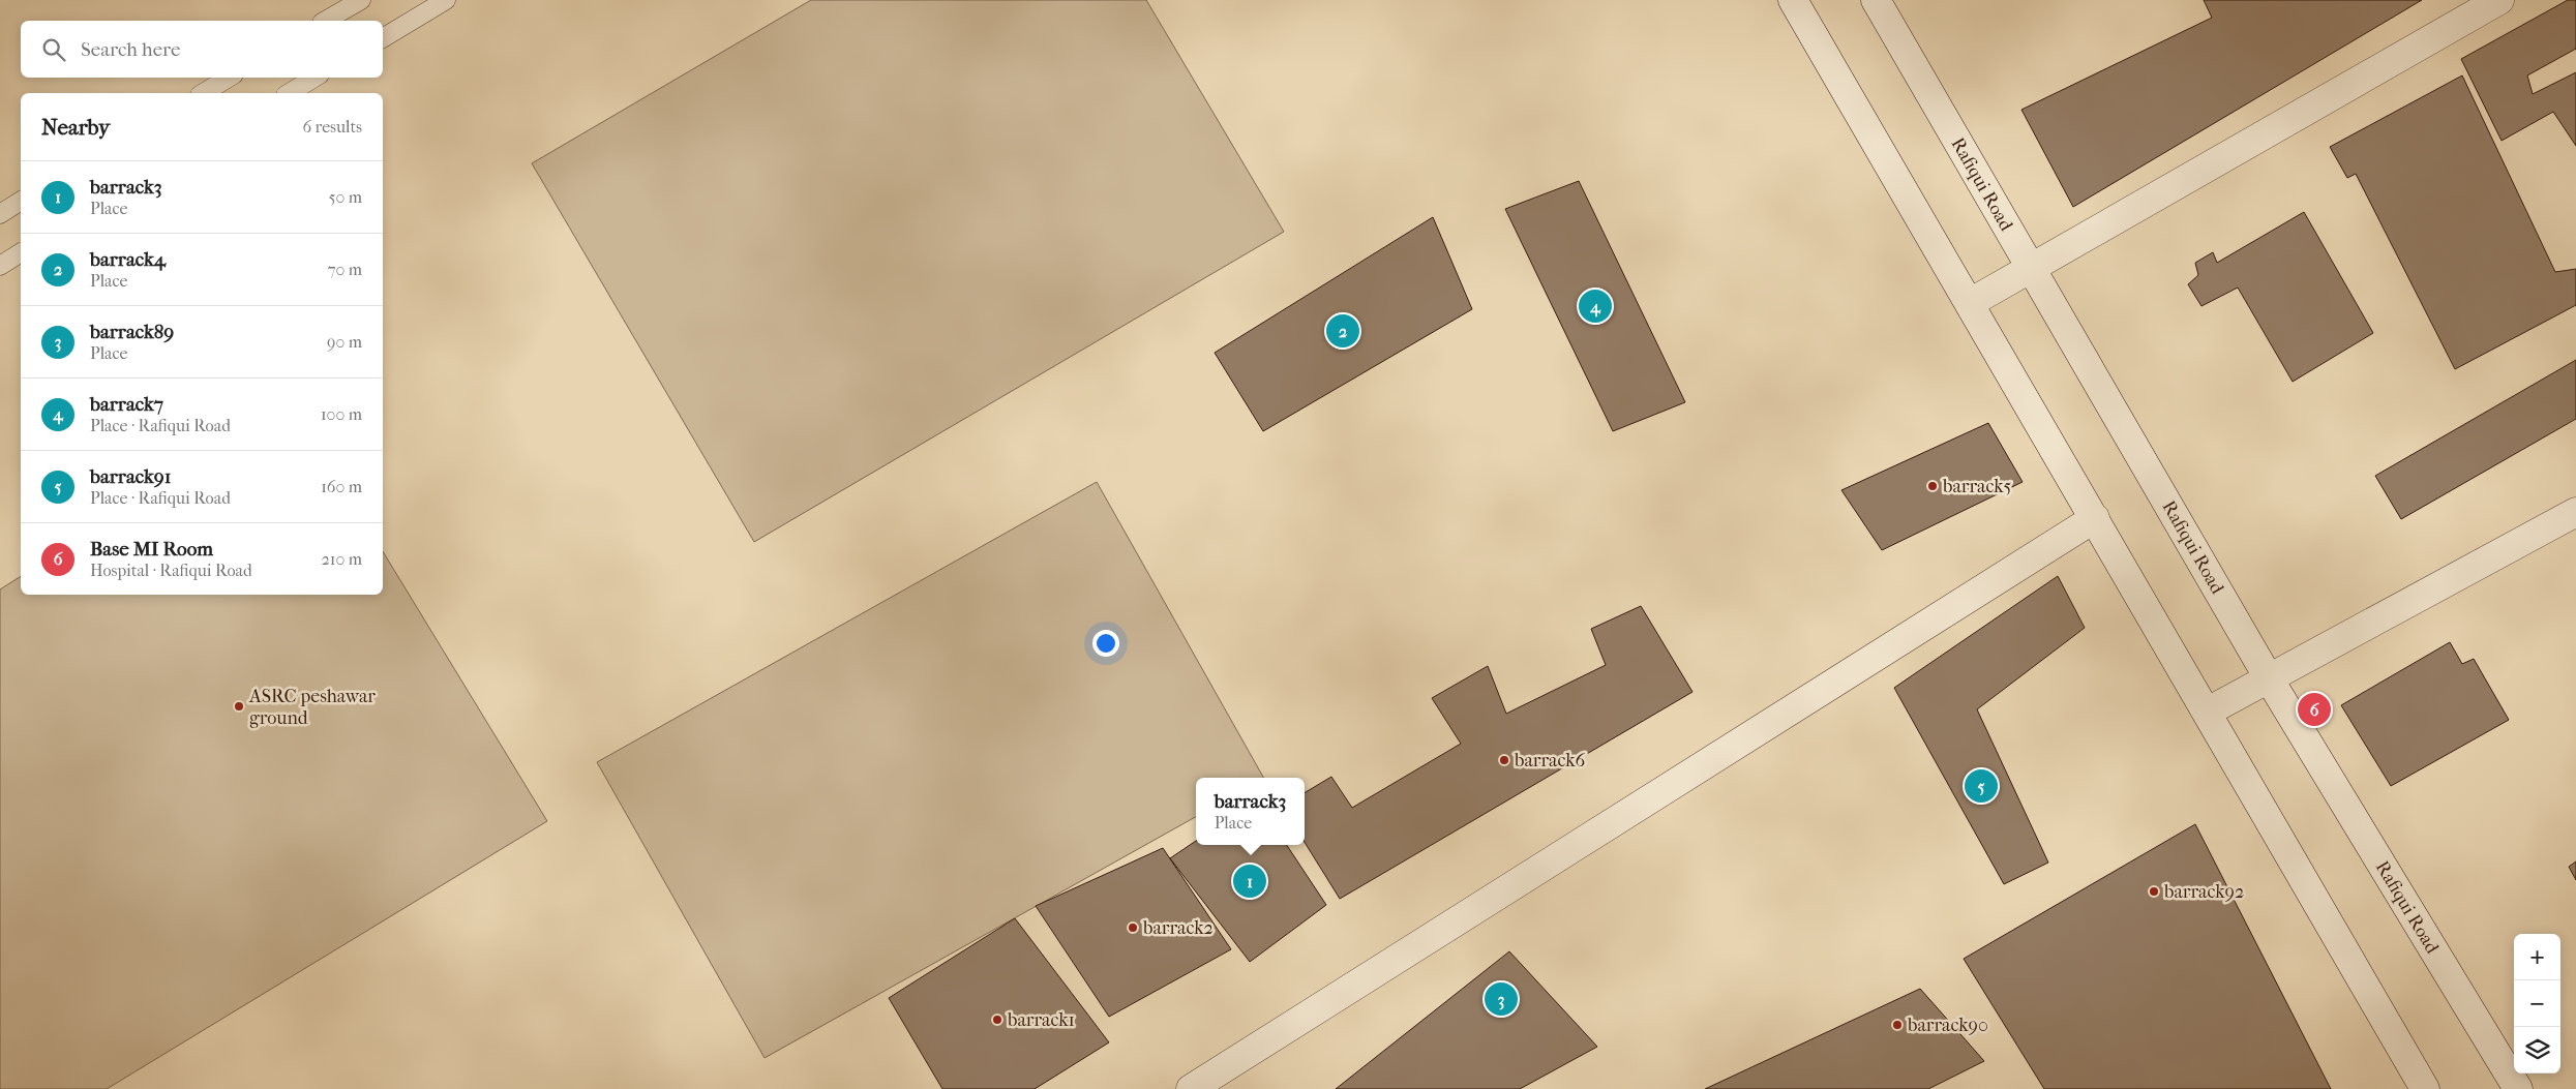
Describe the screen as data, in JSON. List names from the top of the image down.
{
  "streets": {
    "street": ["Rafiqui Road"]
  },
  "places": [
    "barrack5",
    "ASRC peshawar ground",
    "barrack6",
    "barrack92",
    "barrack2",
    "barrack1",
    "barrack90"
  ],
  "page": {
    "search": "Search here",
    "heading": ["Nearby", "6 results"],
    "list": [
      {
        "mark": "1",
        "name": "barrack3",
        "note": "Place",
        "value": "50 m"
      },
      {
        "mark": "2",
        "name": "barrack4",
        "note": "Place",
        "value": "70 m"
      },
      {
        "mark": "3",
        "name": "barrack89",
        "note": "Place",
        "value": "90 m"
      },
      {
        "mark": "4",
        "name": "barrack7",
        "note": "Place · Rafiqui Road",
        "value": "100 m"
      },
      {
        "mark": "5",
        "name": "barrack91",
        "note": "Place · Rafiqui Road",
        "value": "160 m"
      },
      {
        "mark": "6",
        "name": "Base MI Room",
        "note": "Hospital · Rafiqui Road",
        "value": "210 m"
      }
    ],
    "pins": [
      "4",
      "2",
      "6",
      "5",
      "1",
      "3"
    ],
    "popup": ["barrack3", "Place"],
    "map_buttons": ["+", "−"]
  }
}
